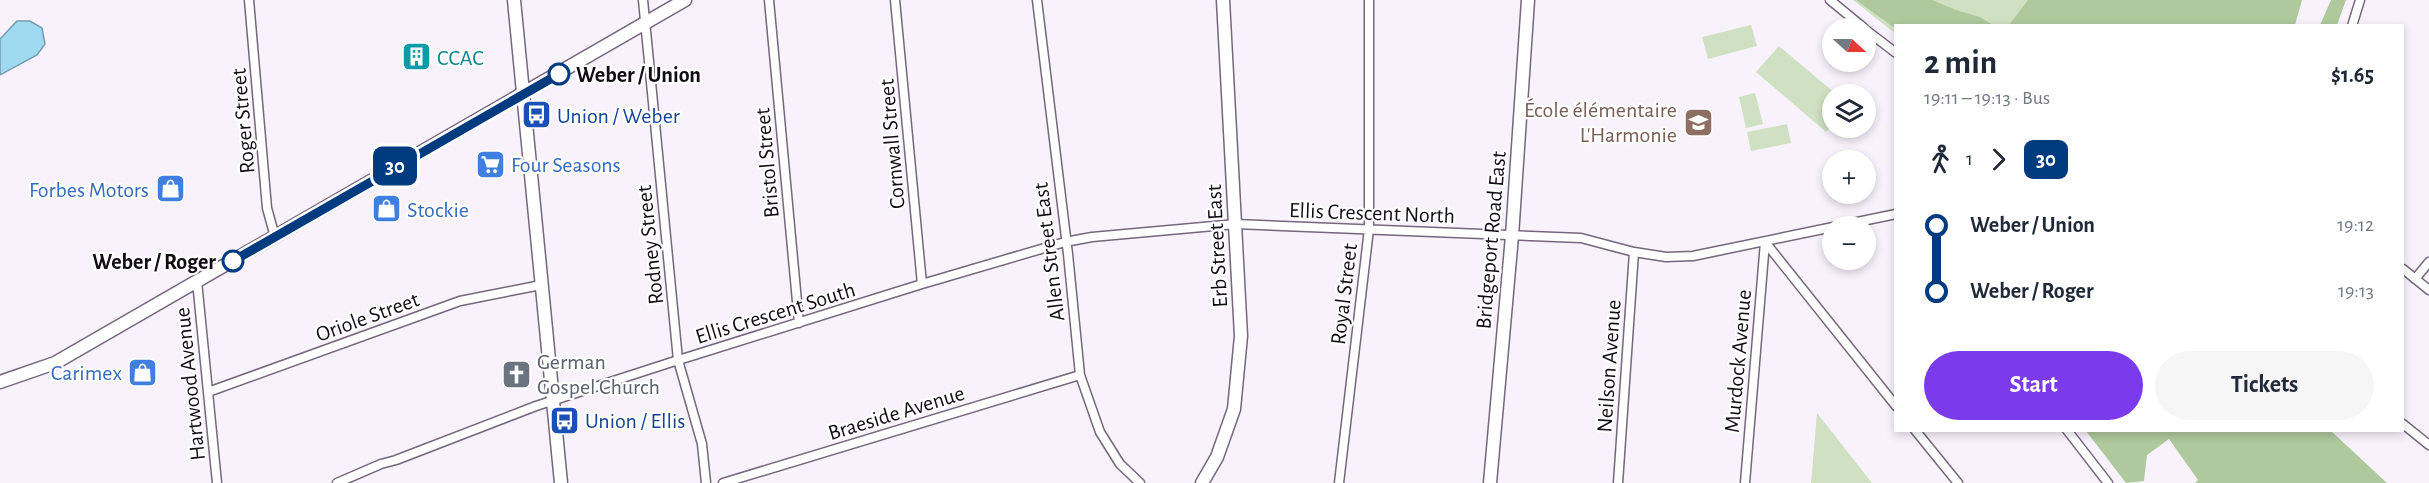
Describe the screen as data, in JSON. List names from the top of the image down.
{
  "streets": {
    "main road": ["Bridgeport Road East", "Erb Street East"],
    "street": [
      "Roger Street",
      "Cornwall Street",
      "Bristol Street",
      "Ellis Crescent North",
      "Rodney Street",
      "Allen Street East",
      "Royal Street",
      "Ellis Crescent South",
      "Oriole Street",
      "Murdock Avenue",
      "Neilson Avenue",
      "Hartwood Avenue",
      "Braeside Avenue"
    ]
  },
  "crossings": [
    ["Cornwall Street", "Ellis Crescent South"],
    ["Bristol Street", "Ellis Crescent South"],
    ["Ellis Crescent North", "Bridgeport Road East"],
    ["Ellis Crescent North", "Erb Street East"],
    ["Ellis Crescent North", "Royal Street"],
    ["Ellis Crescent North", "Ellis Crescent South"],
    ["Ellis Crescent North", "Murdock Avenue"],
    ["Ellis Crescent North", "Neilson Avenue"],
    ["Rodney Street", "Ellis Crescent South"],
    ["Erb Street East", "Ellis Crescent South"],
    ["Allen Street East", "Ellis Crescent South"],
    ["Allen Street East", "Braeside Avenue"],
    ["Oriole Street", "Hartwood Avenue"]
  ],
  "places": {
    "building": ["CCAC"],
    "other": ["Weber / Union", "Weber / Roger"],
    "bus stop": ["Union / Weber", "Union / Ellis"],
    "school or university": ["École élémentaire L'Harmonie"],
    "supermarket": ["Four Seasons"],
    "shop": ["Forbes Motors", "Stockie", "Carimex"],
    "church": ["German Gospel Church"]
  },
  "lines": ["bus line 30"],
  "north": "right",
  "page": {
    "on_map": "30",
    "map_buttons": ["+", "−"],
    "heading": ["2 min", "19:11 – 19:13 · Bus", "$1.65"],
    "legs": ["1", "30"],
    "list": [
      {
        "name": "Weber / Union",
        "value": "19:12"
      },
      {
        "name": "Weber / Roger",
        "value": "19:13"
      }
    ],
    "buttons": ["Start", "Tickets"]
  }
}
